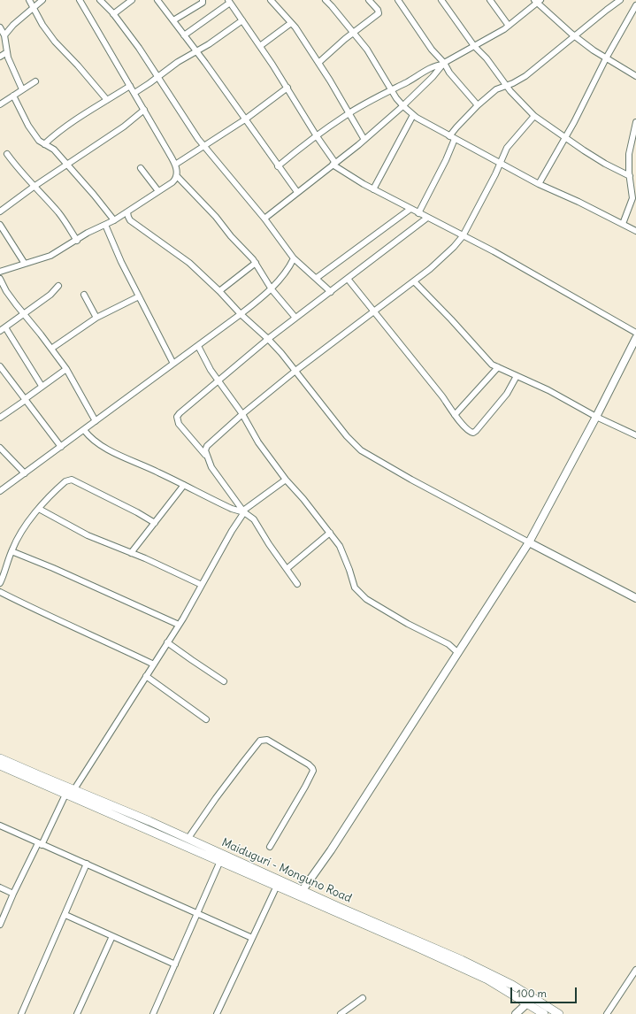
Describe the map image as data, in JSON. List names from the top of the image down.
{
  "streets": {
    "main road": ["Maiduguri - Monguno Road"]
  },
  "scale_bar": "100 m"
}
